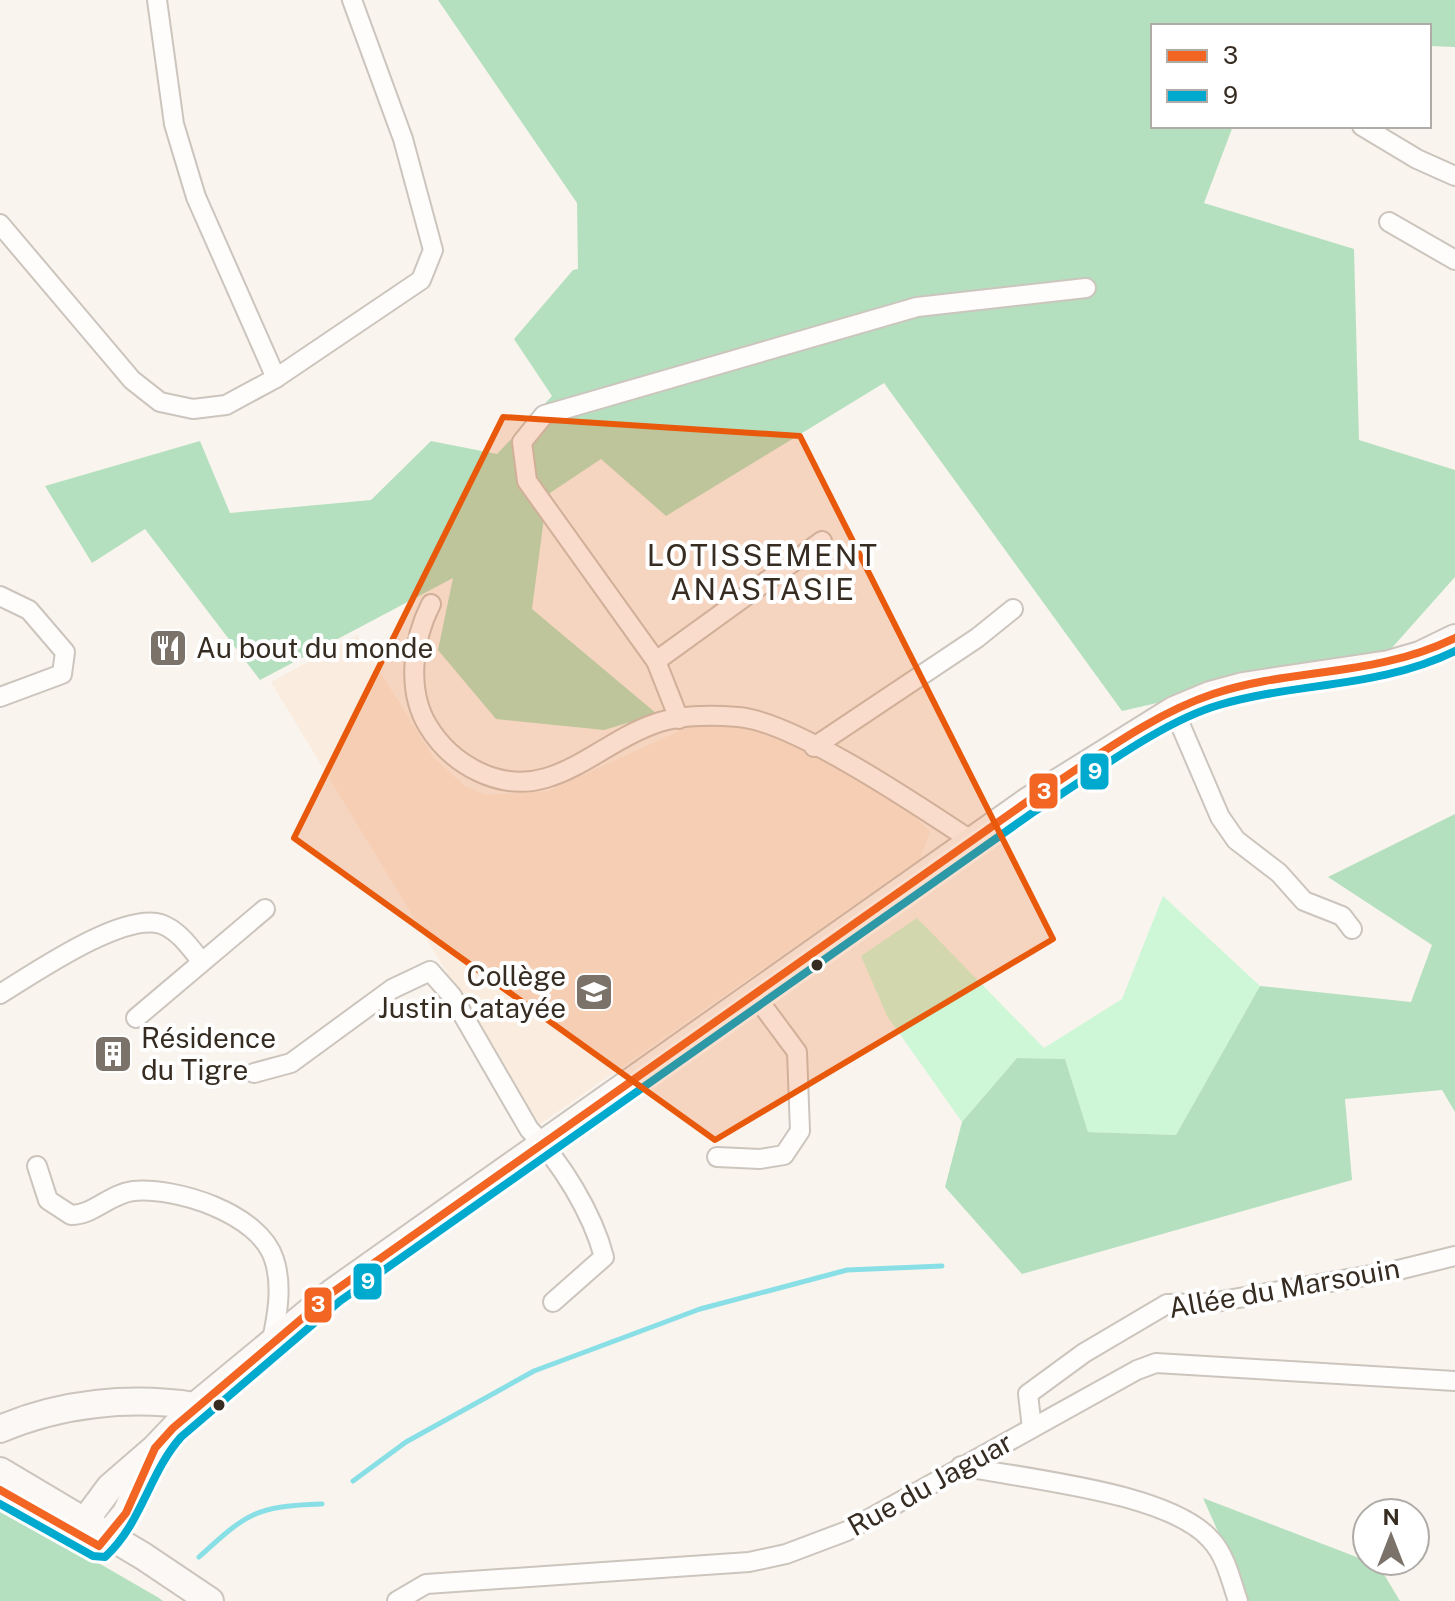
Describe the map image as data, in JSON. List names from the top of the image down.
{
  "streets": {
    "street": ["Allée du Marsouin", "Rue du Jaguar"]
  },
  "crossings": [
    ["Allée du Marsouin", "Rue du Jaguar"]
  ],
  "districts": ["LOTISSEMENT ANASTASIE"],
  "places": {
    "restaurant": ["Au bout du monde"],
    "school or university": ["Collège Justin Catayée"],
    "building": ["Résidence du Tigre"]
  },
  "lines": ["transit line 3", "transit line 9"],
  "legend": ["3", "9"],
  "north": "top"
}
